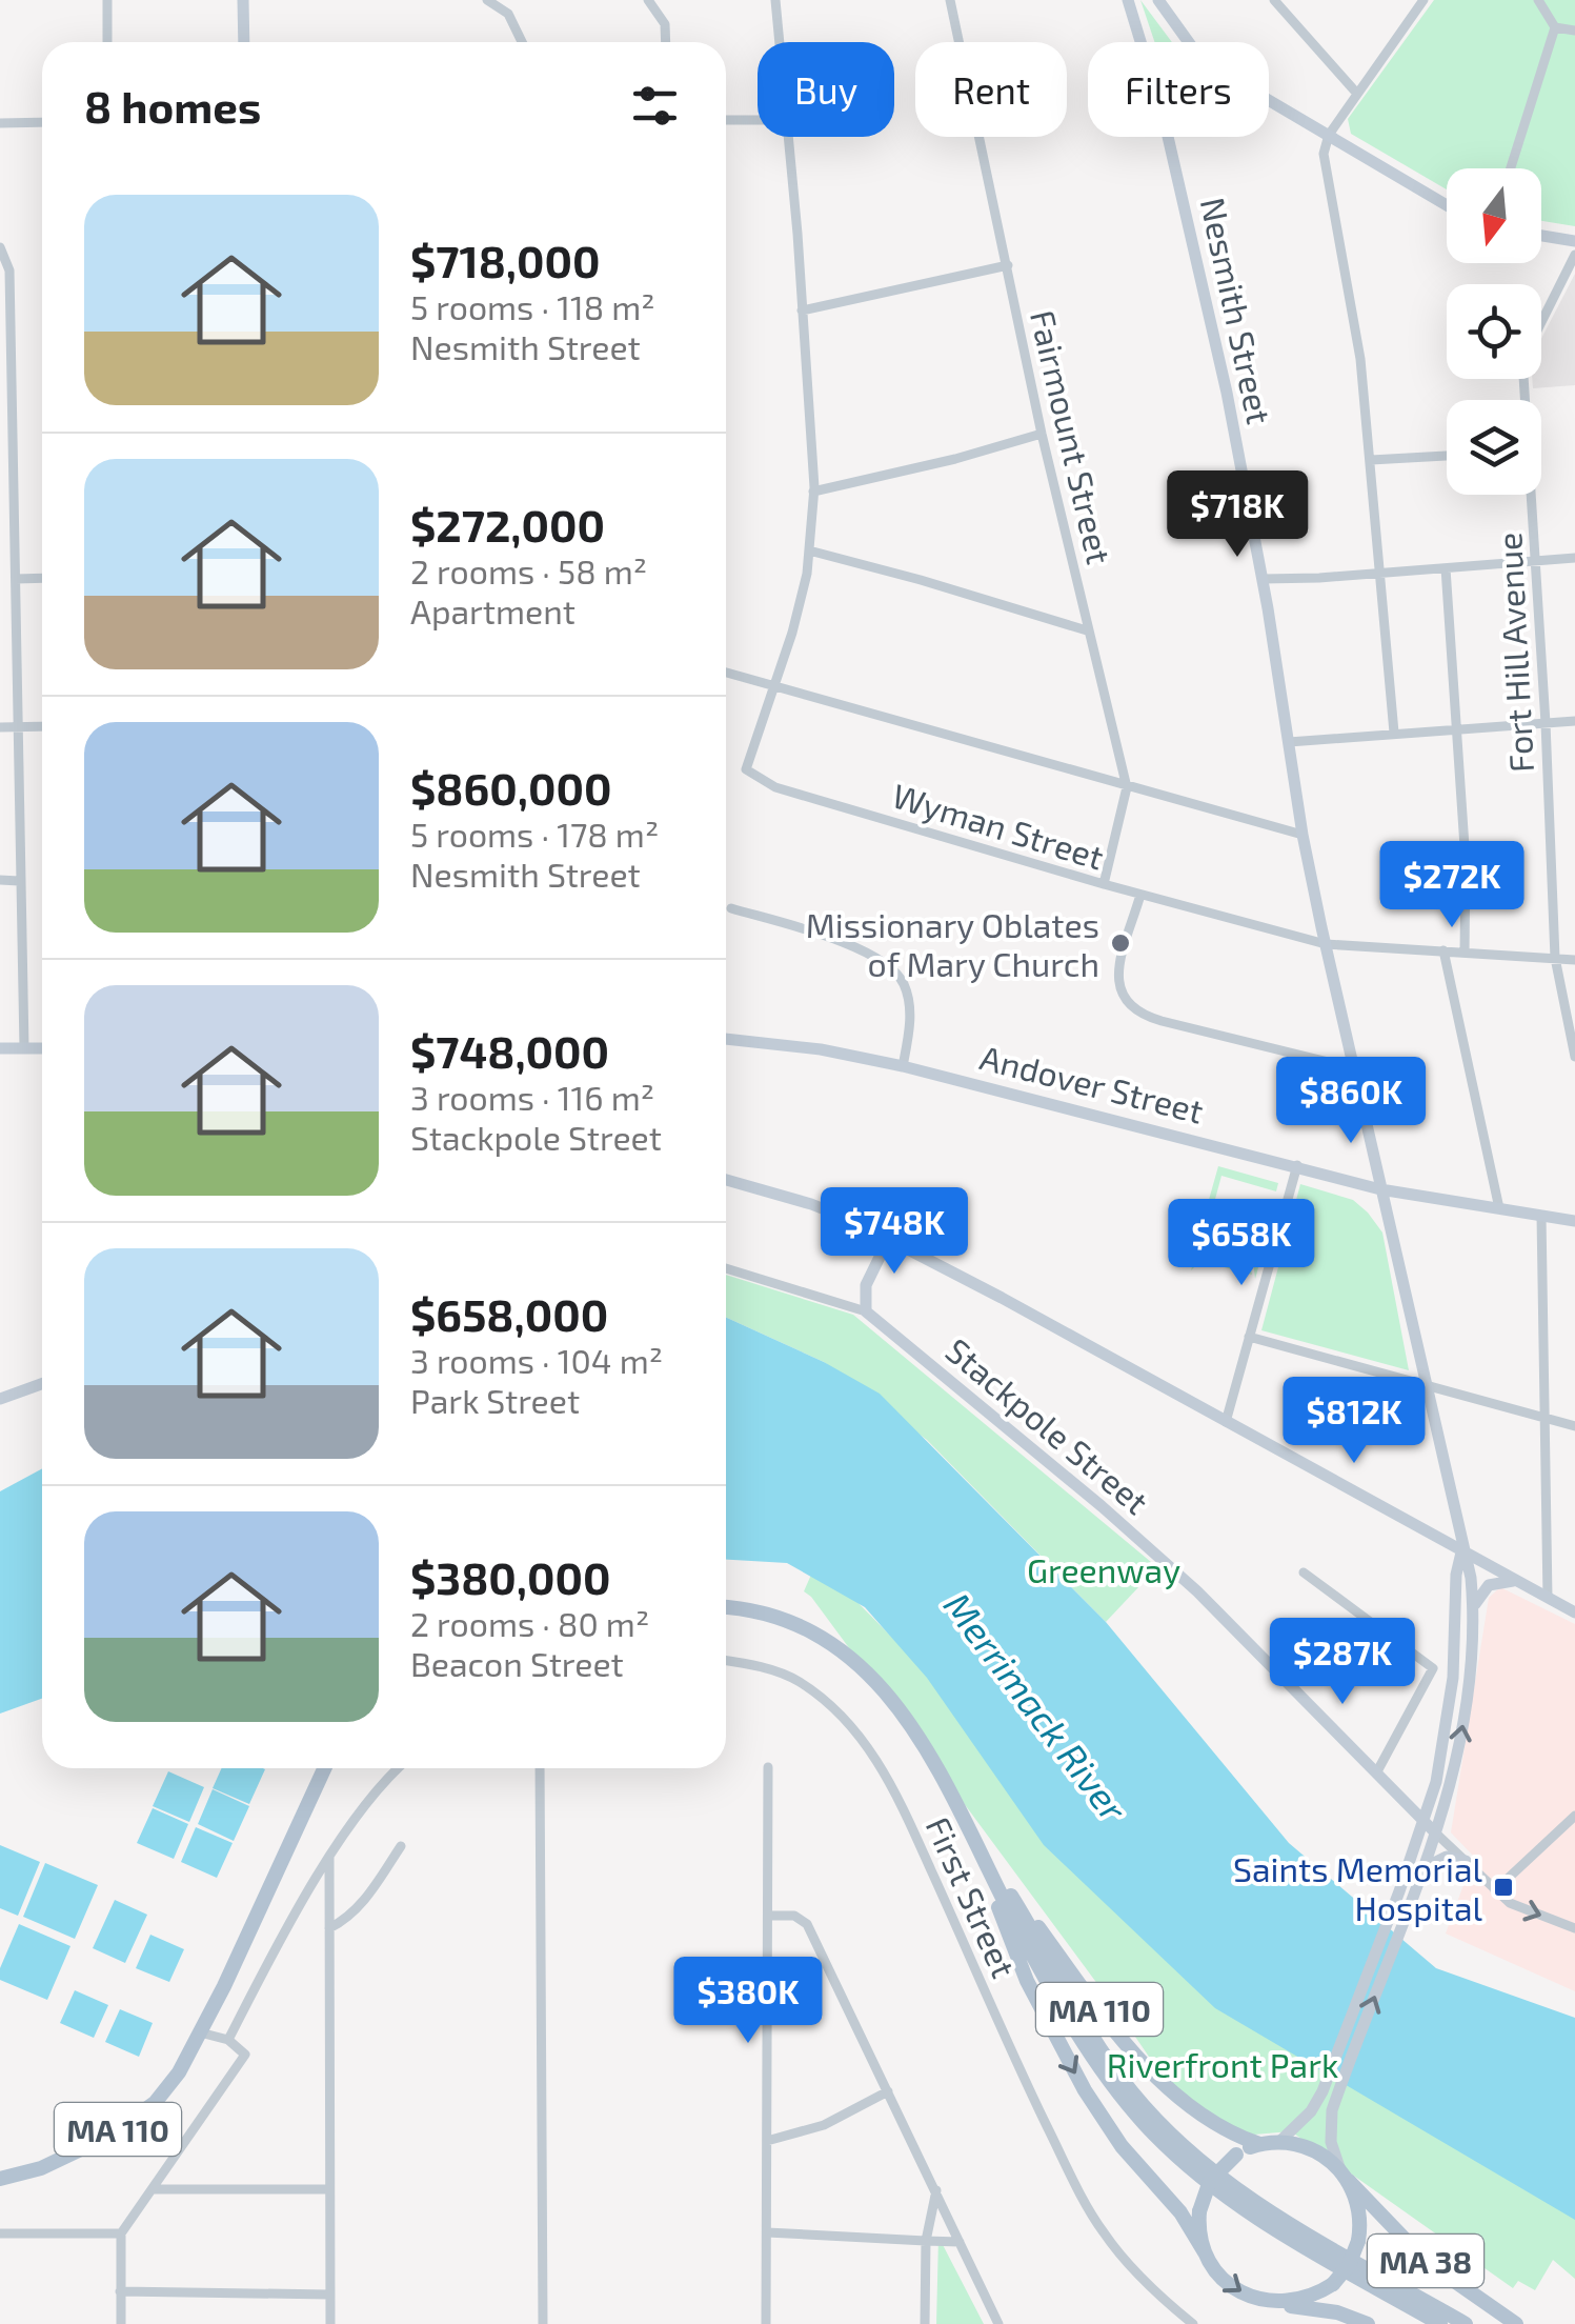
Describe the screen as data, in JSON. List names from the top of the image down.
{
  "streets": {
    "main road": [
      "Nesmith Street",
      "Andover Street",
      "Stackpole Street",
      "MA 110",
      "MA 38"
    ],
    "street": [
      "Fairmount Street",
      "Fort Hill Avenue",
      "Wyman Street",
      "First Street"
    ]
  },
  "crossings": [
    ["Nesmith Street", "Wyman Street"],
    ["Nesmith Street", "Andover Street"],
    ["Nesmith Street", "Stackpole Street"],
    ["Nesmith Street", "MA 110"],
    ["Nesmith Street", "MA 38"],
    ["Fairmount Street", "Wyman Street"],
    ["Fort Hill Avenue", "Wyman Street"],
    ["MA 110", "MA 38"]
  ],
  "water": ["Merrimack River"],
  "parks": ["Greenway", "Riverfront Park"],
  "places": {
    "other": ["Missionary Oblates of Mary Church"],
    "transit": ["Saints Memorial Hospital"]
  },
  "north": "bottom",
  "page": {
    "chip": ["Buy", "Rent", "Filters"],
    "heading": "8 homes",
    "list": [
      {
        "name": "$718,000",
        "note": "5 rooms · 118 m² · Nesmith Street"
      },
      {
        "name": "$272,000",
        "note": "2 rooms · 58 m² · Apartment"
      },
      {
        "name": "$860,000",
        "note": "5 rooms · 178 m² · Nesmith Street"
      },
      {
        "name": "$748,000",
        "note": "3 rooms · 116 m² · Stackpole Street"
      },
      {
        "name": "$658,000",
        "note": "3 rooms · 104 m² · Park Street"
      },
      {
        "name": "$380,000",
        "note": "2 rooms · 80 m² · Beacon Street"
      }
    ],
    "price": [
      "$718K",
      "$272K",
      "$860K",
      "$748K",
      "$658K",
      "$812K",
      "$287K",
      "$380K"
    ]
  }
}
